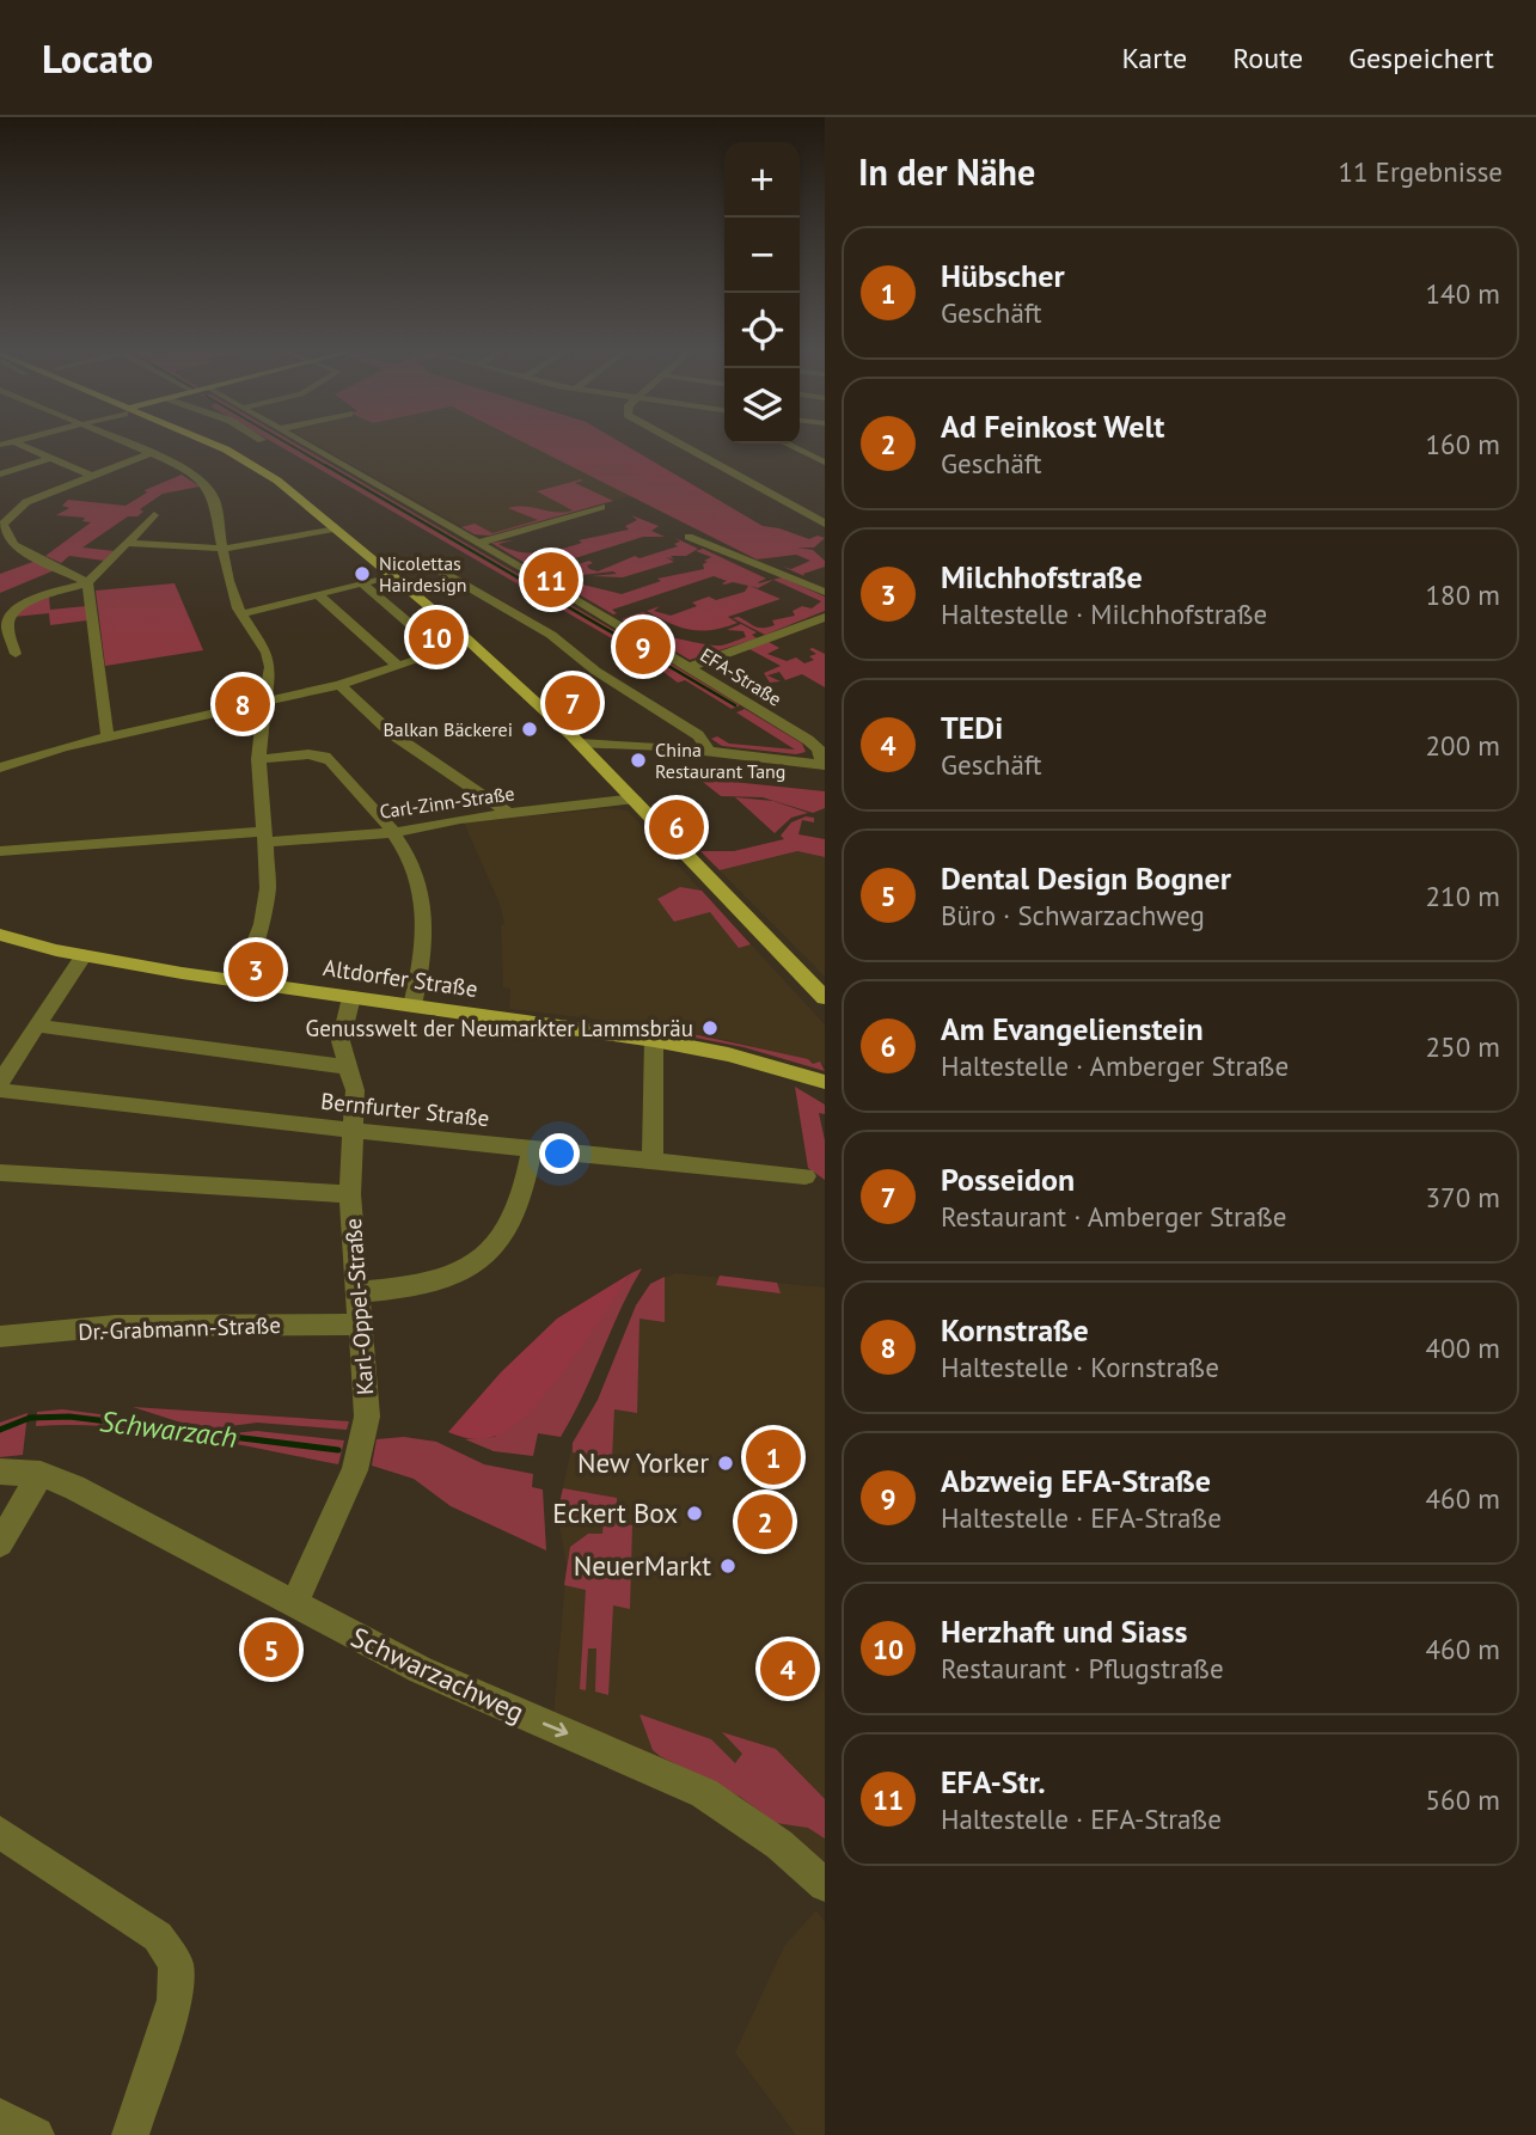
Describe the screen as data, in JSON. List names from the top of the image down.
{
  "streets": {
    "main road": ["Altdorfer Straße"],
    "street": [
      "EFA-Straße",
      "Carl-Zinn-Straße",
      "Bernfurter Straße",
      "Karl-Oppel-Straße",
      "Dr.-Grabmann-Straße",
      "Schwarzachweg"
    ]
  },
  "crossings": [
    ["Altdorfer Straße", "Karl-Oppel-Straße"],
    ["Bernfurter Straße", "Karl-Oppel-Straße"],
    ["Karl-Oppel-Straße", "Dr.-Grabmann-Straße"],
    ["Karl-Oppel-Straße", "Schwarzachweg"]
  ],
  "one_way": ["Schwarzachweg"],
  "water": ["Schwarzach"],
  "places": [
    "Nicolettas Hairdesign",
    "Balkan Bäckerei",
    "China Restaurant Tang",
    "Genusswelt der Neumarkter Lammsbräu",
    "New Yorker",
    "Eckert Box",
    "NeuerMarkt"
  ],
  "page": {
    "header": "Locato",
    "nav": ["Karte", "Route", "Gespeichert"],
    "heading": ["In der Nähe", "11 Ergebnisse"],
    "map_buttons": ["+", "−"],
    "list": [
      {
        "mark": "1",
        "name": "Hübscher",
        "note": "Geschäft",
        "value": "140 m"
      },
      {
        "mark": "2",
        "name": "Ad Feinkost Welt",
        "note": "Geschäft",
        "value": "160 m"
      },
      {
        "mark": "3",
        "name": "Milchhofstraße",
        "note": "Haltestelle · Milchhofstraße",
        "value": "180 m"
      },
      {
        "mark": "4",
        "name": "TEDi",
        "note": "Geschäft",
        "value": "200 m"
      },
      {
        "mark": "5",
        "name": "Dental Design Bogner",
        "note": "Büro · Schwarzachweg",
        "value": "210 m"
      },
      {
        "mark": "6",
        "name": "Am Evangelienstein",
        "note": "Haltestelle · Amberger Straße",
        "value": "250 m"
      },
      {
        "mark": "7",
        "name": "Posseidon",
        "note": "Restaurant · Amberger Straße",
        "value": "370 m"
      },
      {
        "mark": "8",
        "name": "Kornstraße",
        "note": "Haltestelle · Kornstraße",
        "value": "400 m"
      },
      {
        "mark": "9",
        "name": "Abzweig EFA-Straße",
        "note": "Haltestelle · EFA-Straße",
        "value": "460 m"
      },
      {
        "mark": "10",
        "name": "Herzhaft und Siass",
        "note": "Restaurant · Pflugstraße",
        "value": "460 m"
      },
      {
        "mark": "11",
        "name": "EFA-Str.",
        "note": "Haltestelle · EFA-Straße",
        "value": "560 m"
      }
    ],
    "pins": [
      "11",
      "10",
      "9",
      "7",
      "8",
      "6",
      "3",
      "1",
      "2",
      "5",
      "4"
    ]
  }
}
